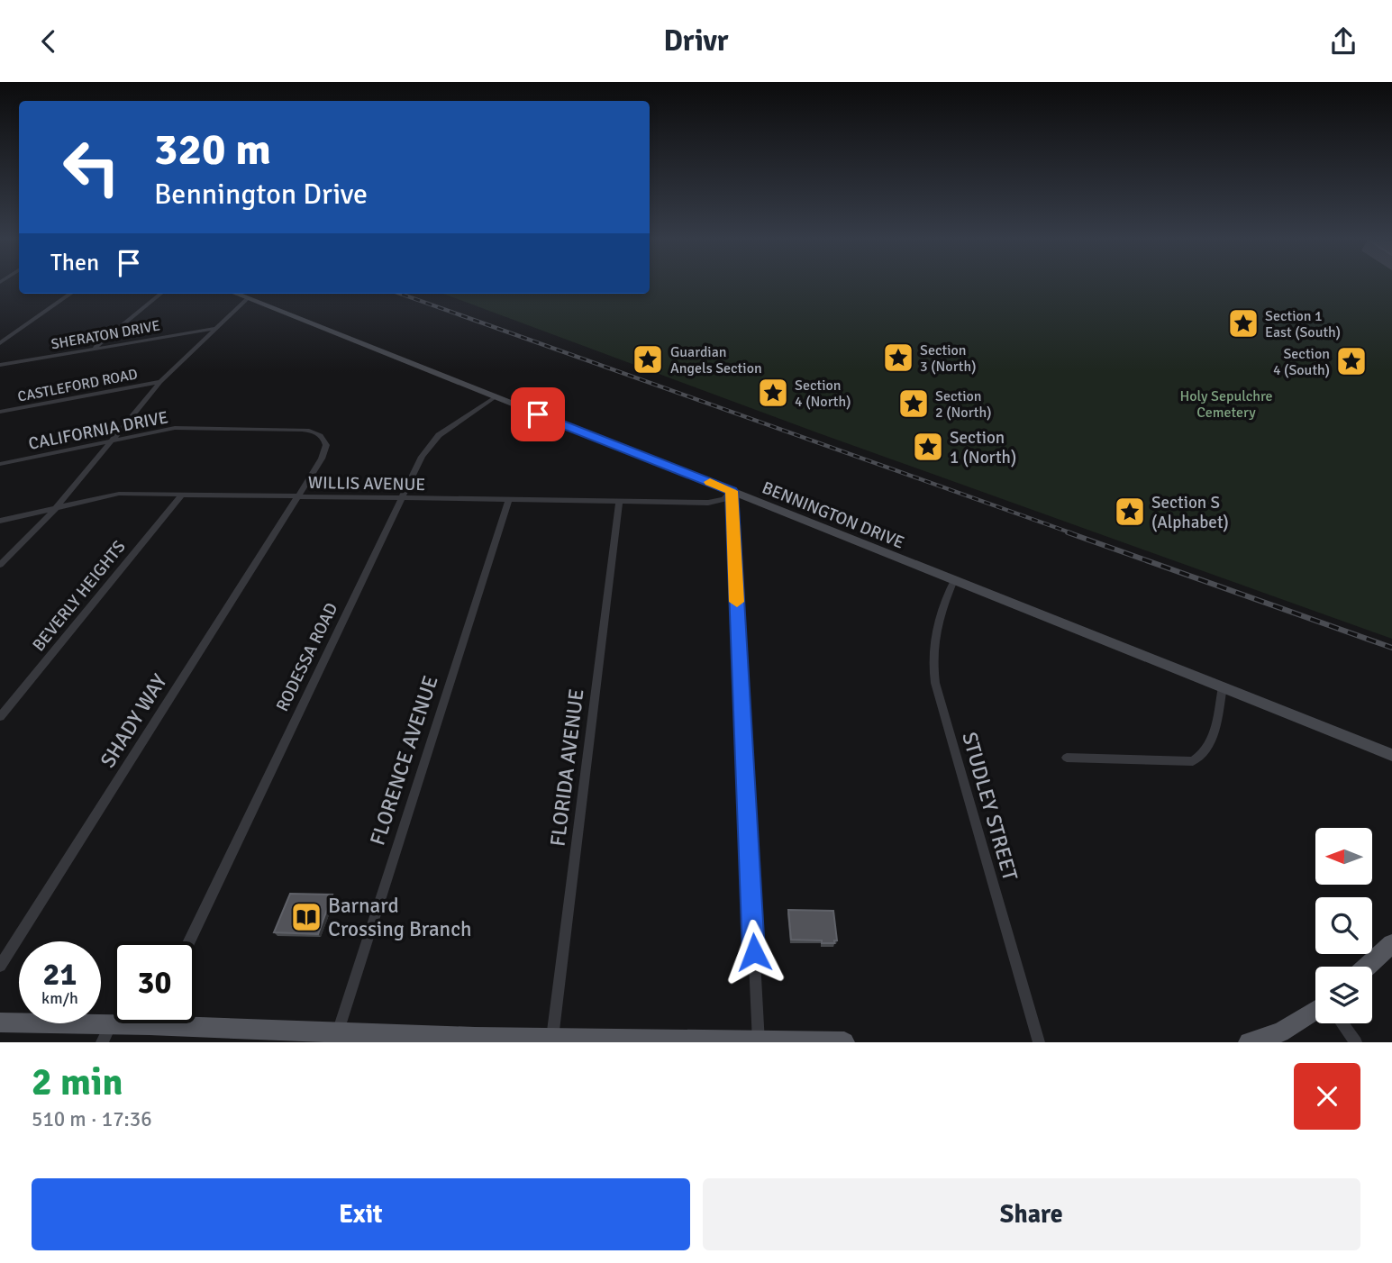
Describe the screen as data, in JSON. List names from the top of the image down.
{
  "streets": {
    "street": [
      "SHERATON DRIVE",
      "CASTLEFORD ROAD",
      "CALIFORNIA DRIVE",
      "WILLIS AVENUE",
      "BENNINGTON DRIVE",
      "BEVERLY HEIGHTS",
      "RODESSA ROAD",
      "SHADY WAY",
      "FLORENCE AVENUE",
      "FLORIDA AVENUE",
      "STUDLEY STREET"
    ]
  },
  "crossings": [
    ["CALIFORNIA DRIVE", "WILLIS AVENUE"],
    ["CALIFORNIA DRIVE", "SHADY WAY"],
    ["WILLIS AVENUE", "BENNINGTON DRIVE"],
    ["WILLIS AVENUE", "BEVERLY HEIGHTS"],
    ["WILLIS AVENUE", "RODESSA ROAD"],
    ["WILLIS AVENUE", "SHADY WAY"],
    ["WILLIS AVENUE", "FLORENCE AVENUE"],
    ["WILLIS AVENUE", "FLORIDA AVENUE"],
    ["BENNINGTON DRIVE", "RODESSA ROAD"],
    ["BENNINGTON DRIVE", "STUDLEY STREET"]
  ],
  "parks": ["Holy Sepulchre Cemetery"],
  "places": {
    "place": [
      "Section 1 East (South)",
      "Section 3 (North)",
      "Guardian Angels Section",
      "Section 4 (South)",
      "Section 4 (North)",
      "Section 2 (North)",
      "Section 1 (North)",
      "Section S (Alphabet)"
    ],
    "library": ["Barnard Crossing Branch"]
  },
  "north": "left",
  "page": {
    "header": "Drivr",
    "turn": ["320 m", "Bennington Drive"],
    "then": "Then",
    "speed": "21 km/h",
    "limit": "30",
    "heading": ["2 min", "510 m · 17:36"],
    "buttons": ["Exit", "Share"]
  }
}
